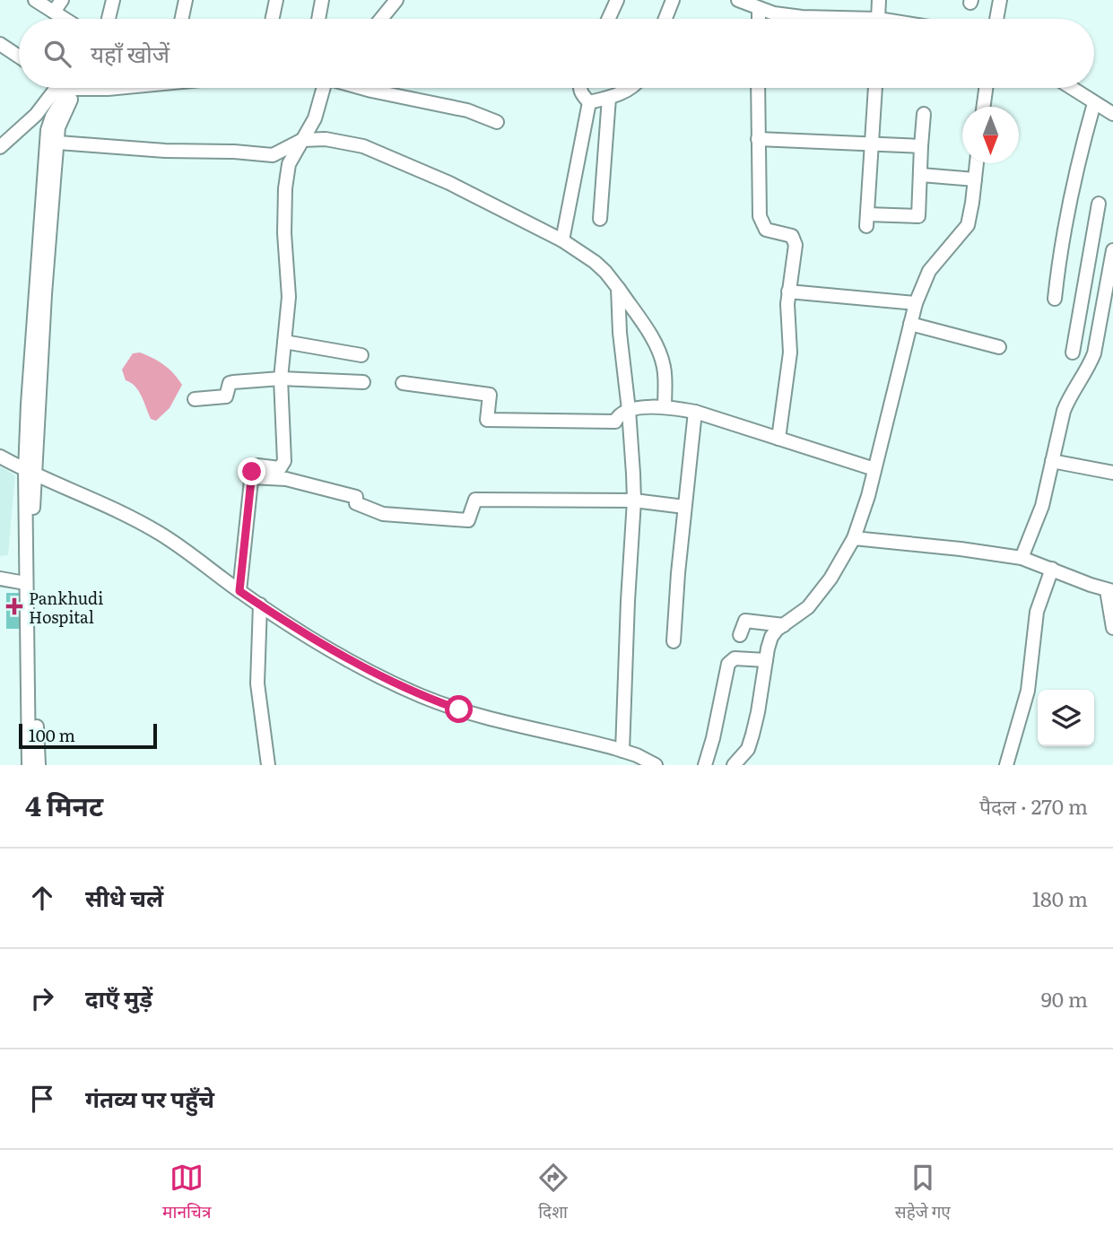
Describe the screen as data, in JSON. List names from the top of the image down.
{
  "places": {
    "health": ["Pankhudi Hospital"]
  },
  "scale_bar": "100 m",
  "north": "bottom",
  "page": {
    "search": "यहाँ खोजें",
    "scale": "100 m",
    "heading": ["4 मिनट", "पैदल · 270 m"],
    "list": [
      ["सीधे चलें", "180 m"],
      ["दाएँ मुड़ें", "90 m"],
      "गंतव्य पर पहुँचे"
    ],
    "nav": ["मानचित्र", "दिशा", "सहेजे गए"]
  }
}
